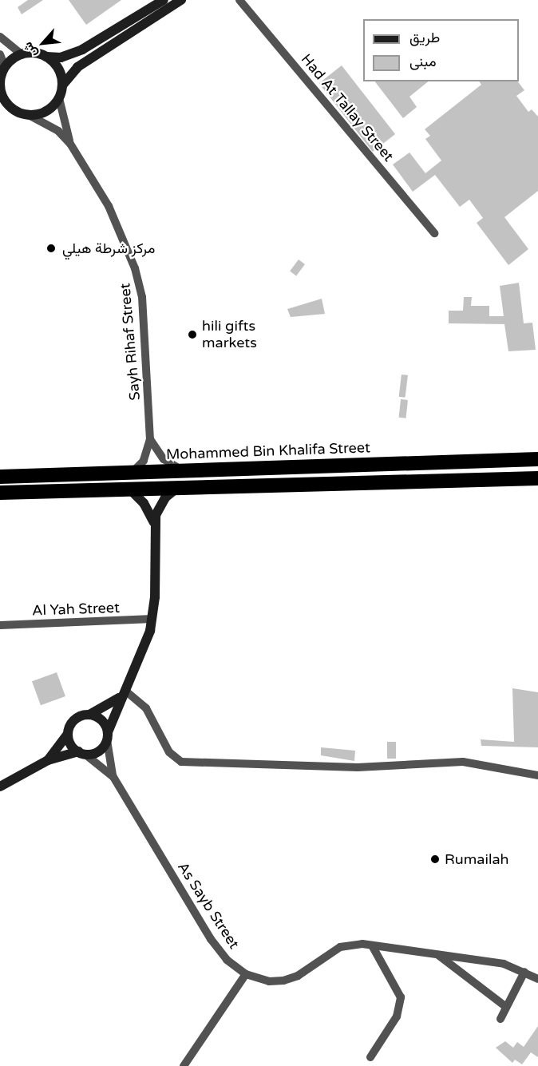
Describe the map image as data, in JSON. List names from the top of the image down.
{
  "streets": {
    "highway": ["Mohammed Bin Khalifa Street"],
    "street": [
      "Had At Tallay Street",
      "Sayh Rihaf Street",
      "Al Yah Street",
      "As Sayb Street"
    ]
  },
  "crossings": [
    ["Sayh Rihaf Street", "Mohammed Bin Khalifa Street"]
  ],
  "places": ["مركز شرطة هيلي", "hili gifts markets", "Rumailah"],
  "legend": ["طريق", "مبنى"],
  "north": "bottom left"
}
